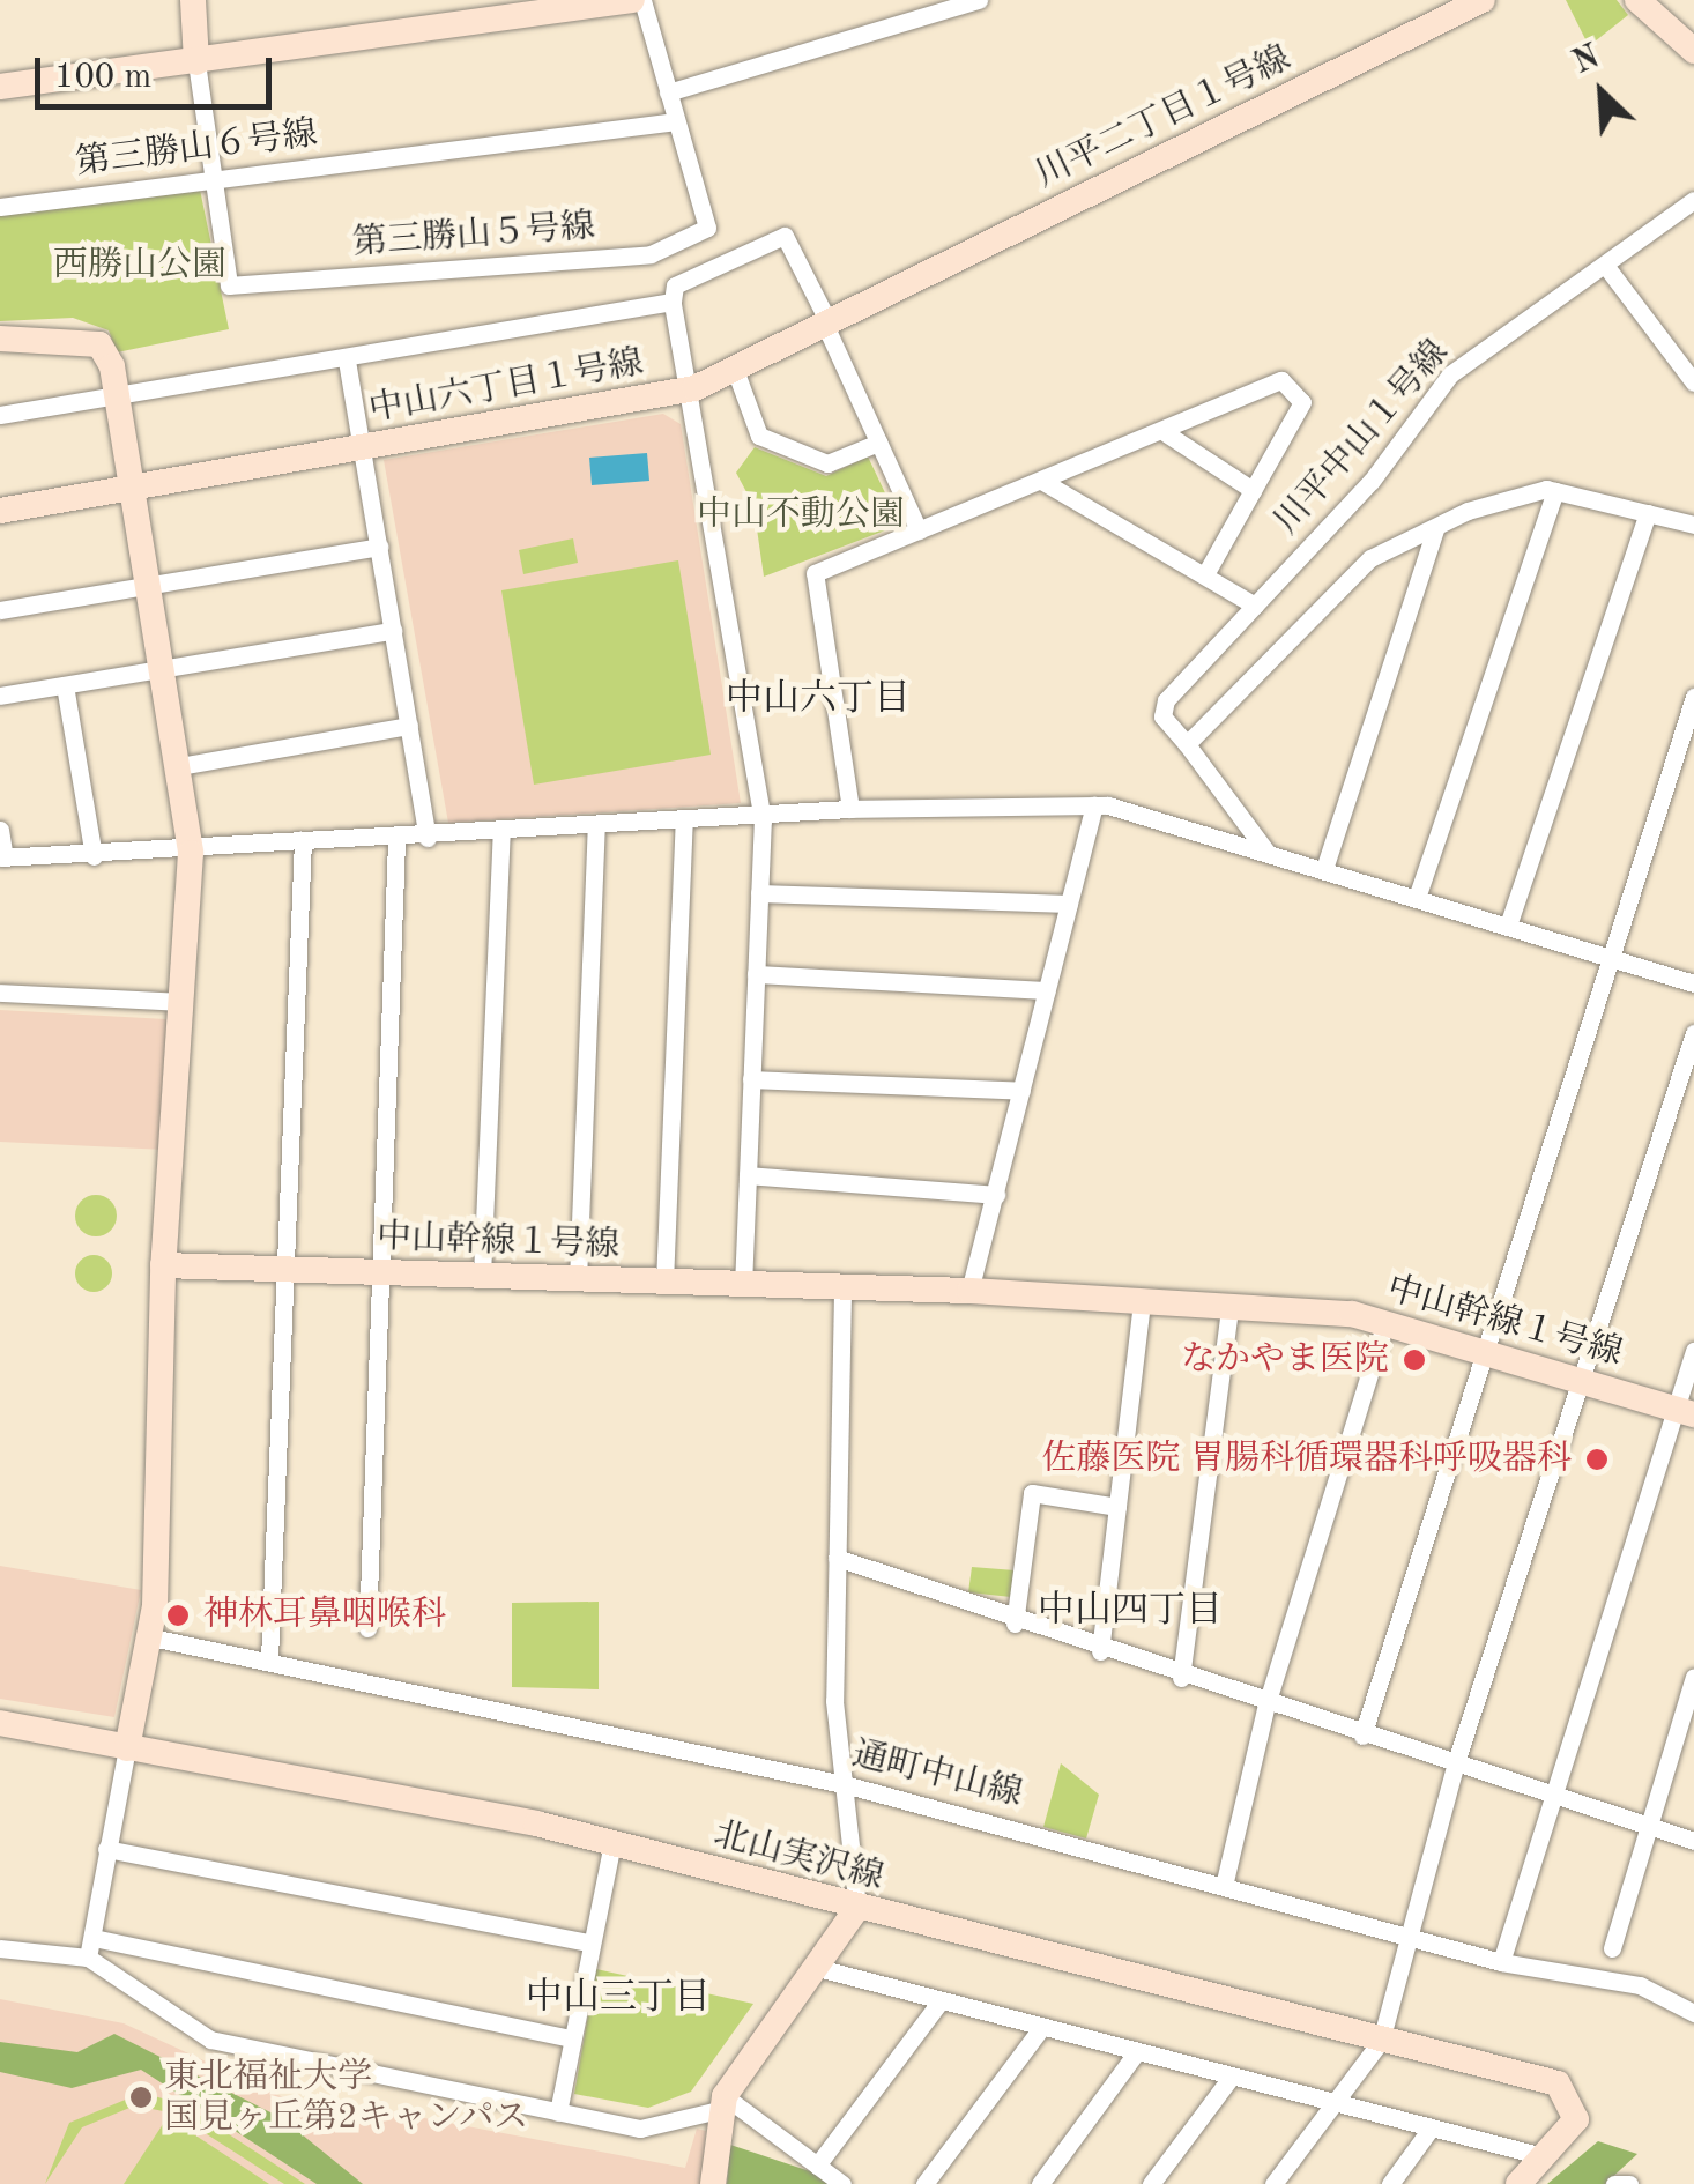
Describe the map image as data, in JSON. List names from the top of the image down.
{
  "streets": {
    "street": [
      "川平二丁目１号線",
      "第三勝山６号線",
      "第三勝山５号線",
      "中山六丁目１号線",
      "川平中山１号線",
      "中山幹線１号線",
      "通町中山線",
      "北山実沢線"
    ]
  },
  "crossings": [
    ["川平二丁目１号線", "中山六丁目１号線"],
    ["第三勝山６号線", "第三勝山５号線"]
  ],
  "districts": ["中山六丁目", "中山四丁目", "中山三丁目"],
  "parks": ["西勝山公園", "中山不動公園"],
  "places": [
    "なかやま医院",
    "佐藤医院 胃腸科循環器科呼吸器科",
    "神林耳鼻咽喉科",
    "東北福祉大学 国見ヶ丘第2キャンパス"
  ],
  "scale_bar": "100 m",
  "north": "top left"
}
